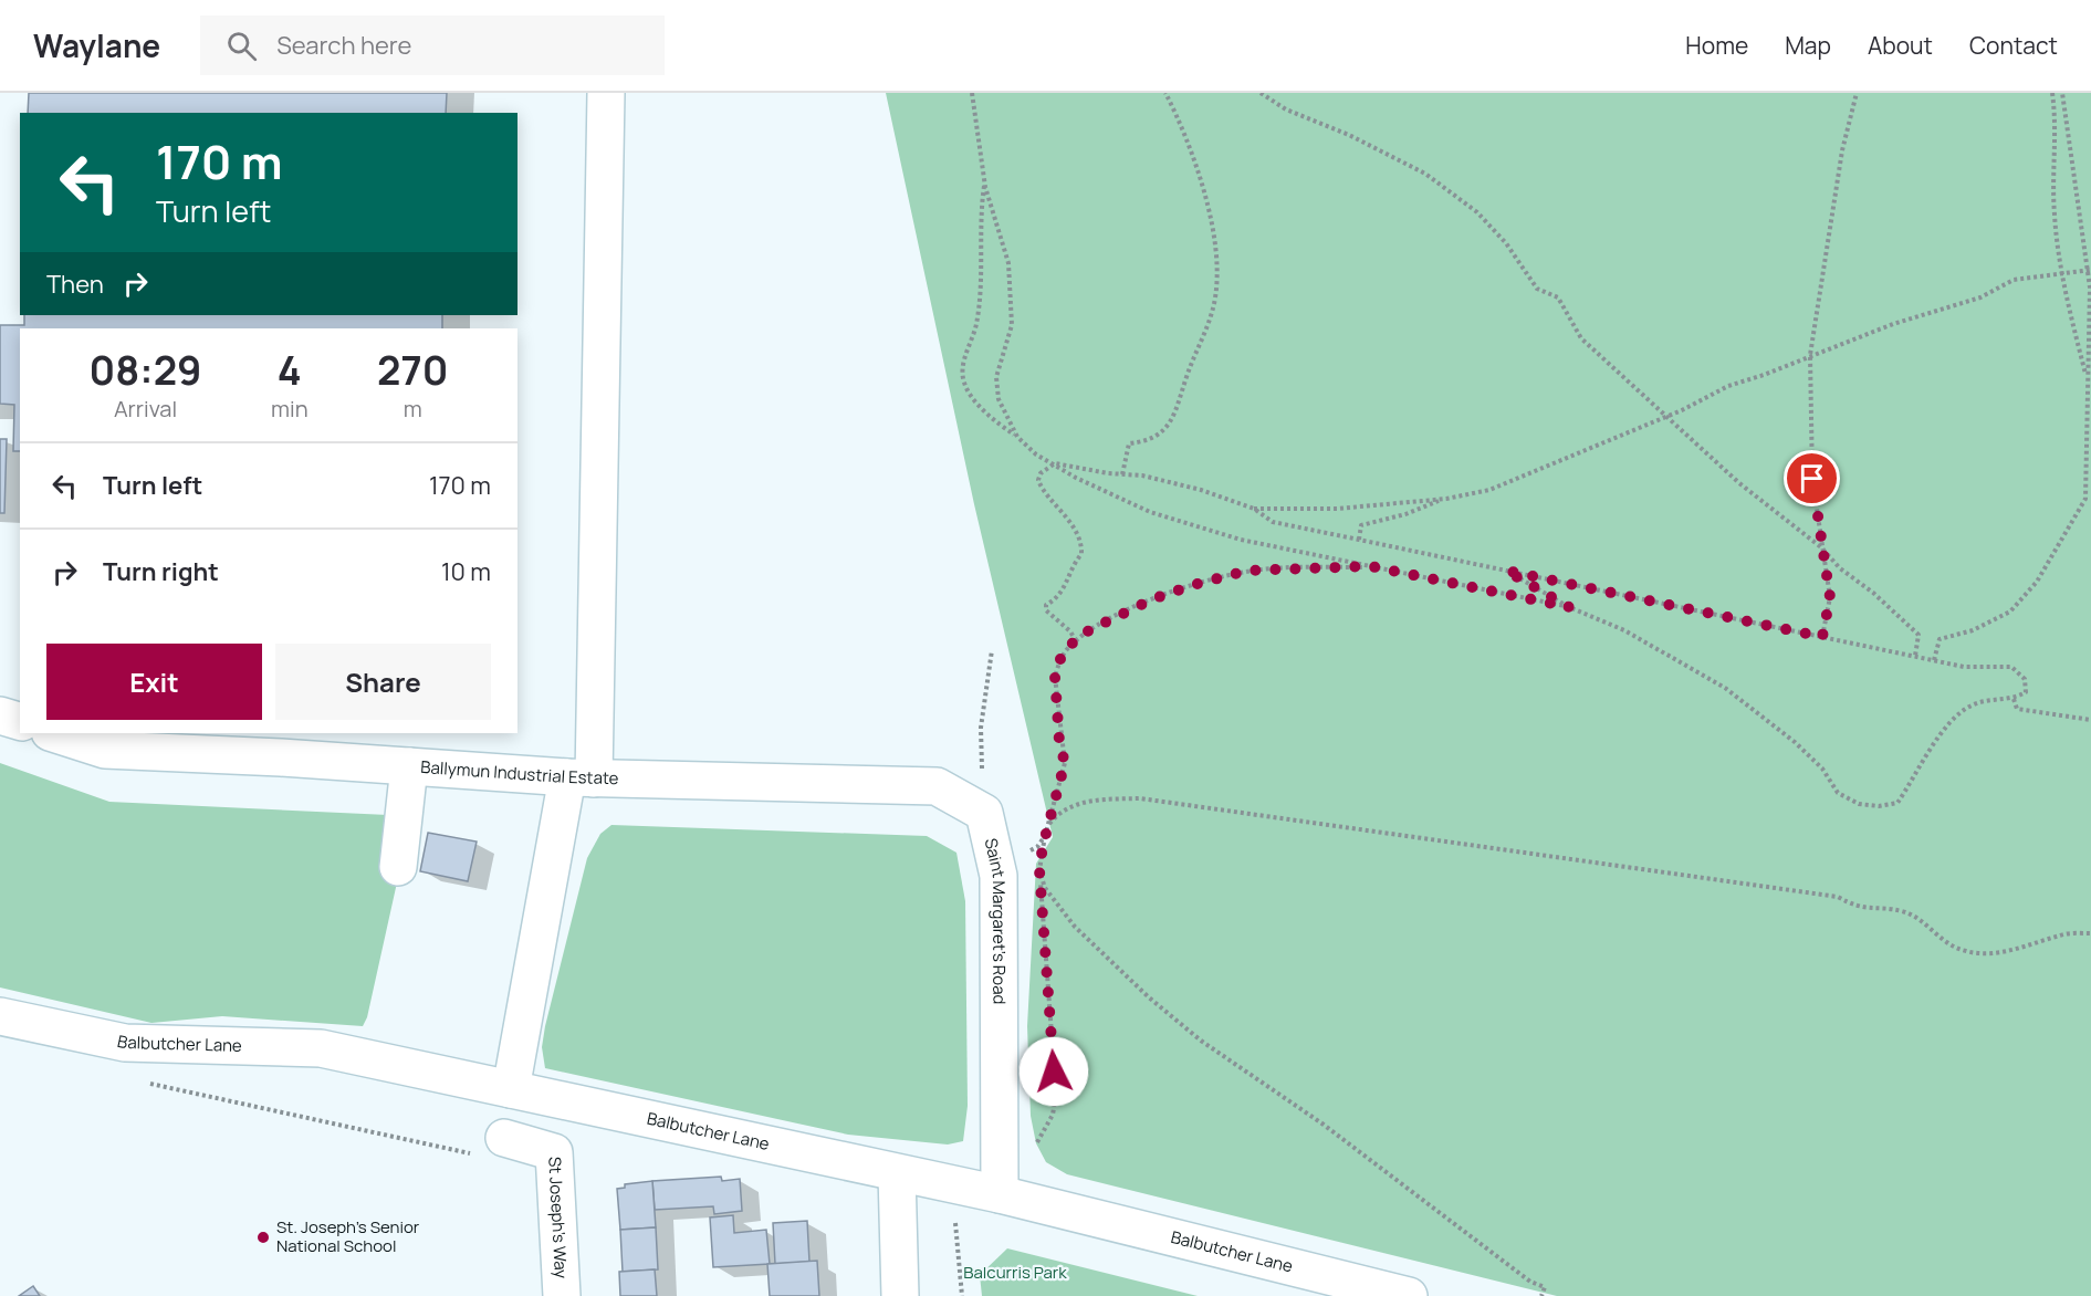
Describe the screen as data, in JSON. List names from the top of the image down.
{
  "streets": {
    "street": [
      "Ballymun Industrial Estate",
      "Saint Margaret's Road",
      "Balbutcher Lane",
      "St Joseph's Way"
    ]
  },
  "crossings": [
    ["Ballymun Industrial Estate", "Saint Margaret's Road"],
    ["Saint Margaret's Road", "Balbutcher Lane"]
  ],
  "parks": ["Balcurris Park"],
  "places": ["St. Joseph's Senior National School"],
  "page": {
    "header": "Waylane",
    "search": "Search here",
    "nav": [
      "Home",
      "Map",
      "About",
      "Contact"
    ],
    "turn": ["170 m", "Turn left"],
    "then": "Then",
    "eta": [
      "08:29",
      "Arrival",
      "4",
      "min",
      "270",
      "m"
    ],
    "list": [
      {
        "name": "Turn left",
        "value": "170 m"
      },
      {
        "name": "Turn right",
        "value": "10 m"
      }
    ],
    "buttons": ["Exit", "Share"]
  }
}
